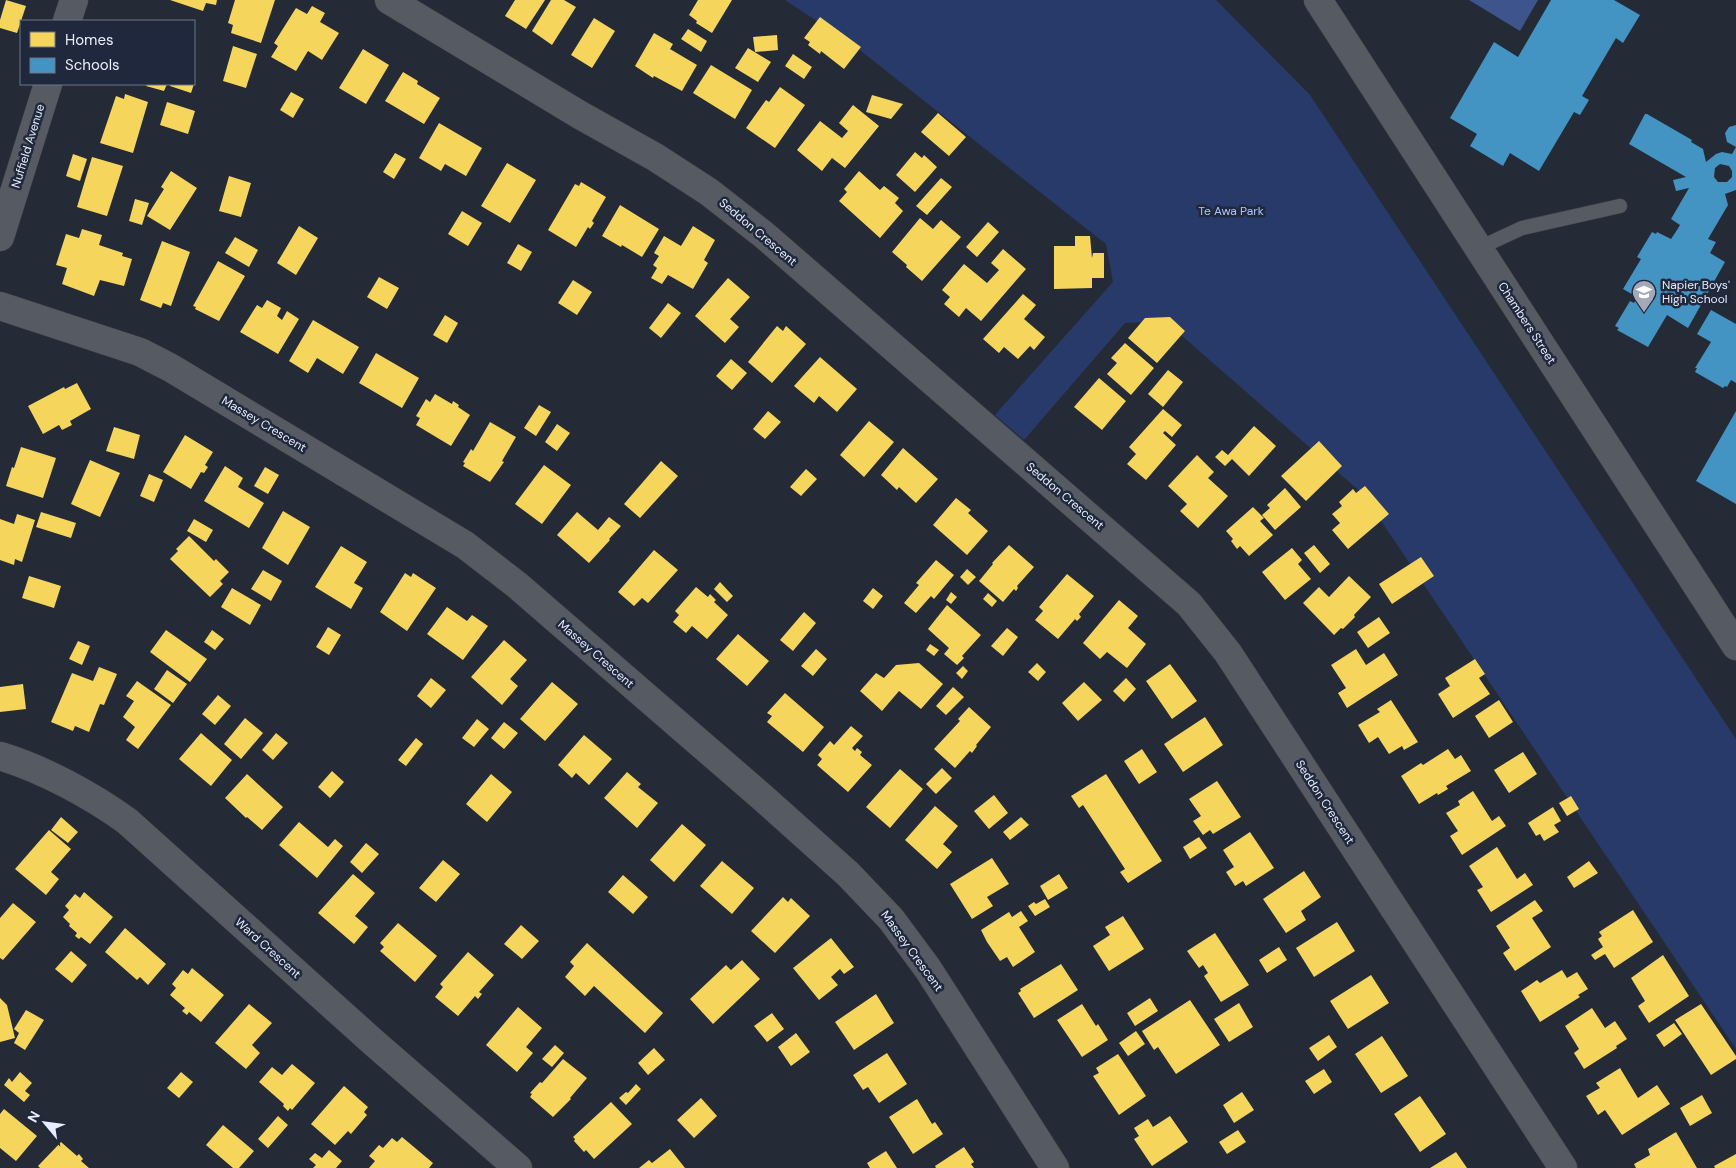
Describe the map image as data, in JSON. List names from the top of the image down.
{
  "streets": {
    "street": [
      "Nuffield Avenue",
      "Seddon Crescent",
      "Chambers Street",
      "Massey Crescent",
      "Ward Crescent"
    ]
  },
  "parks": ["Te Awa Park"],
  "places": {
    "school or university": ["Napier Boys' High School"]
  },
  "legend": ["Homes", "Schools"],
  "north": "top left"
}
